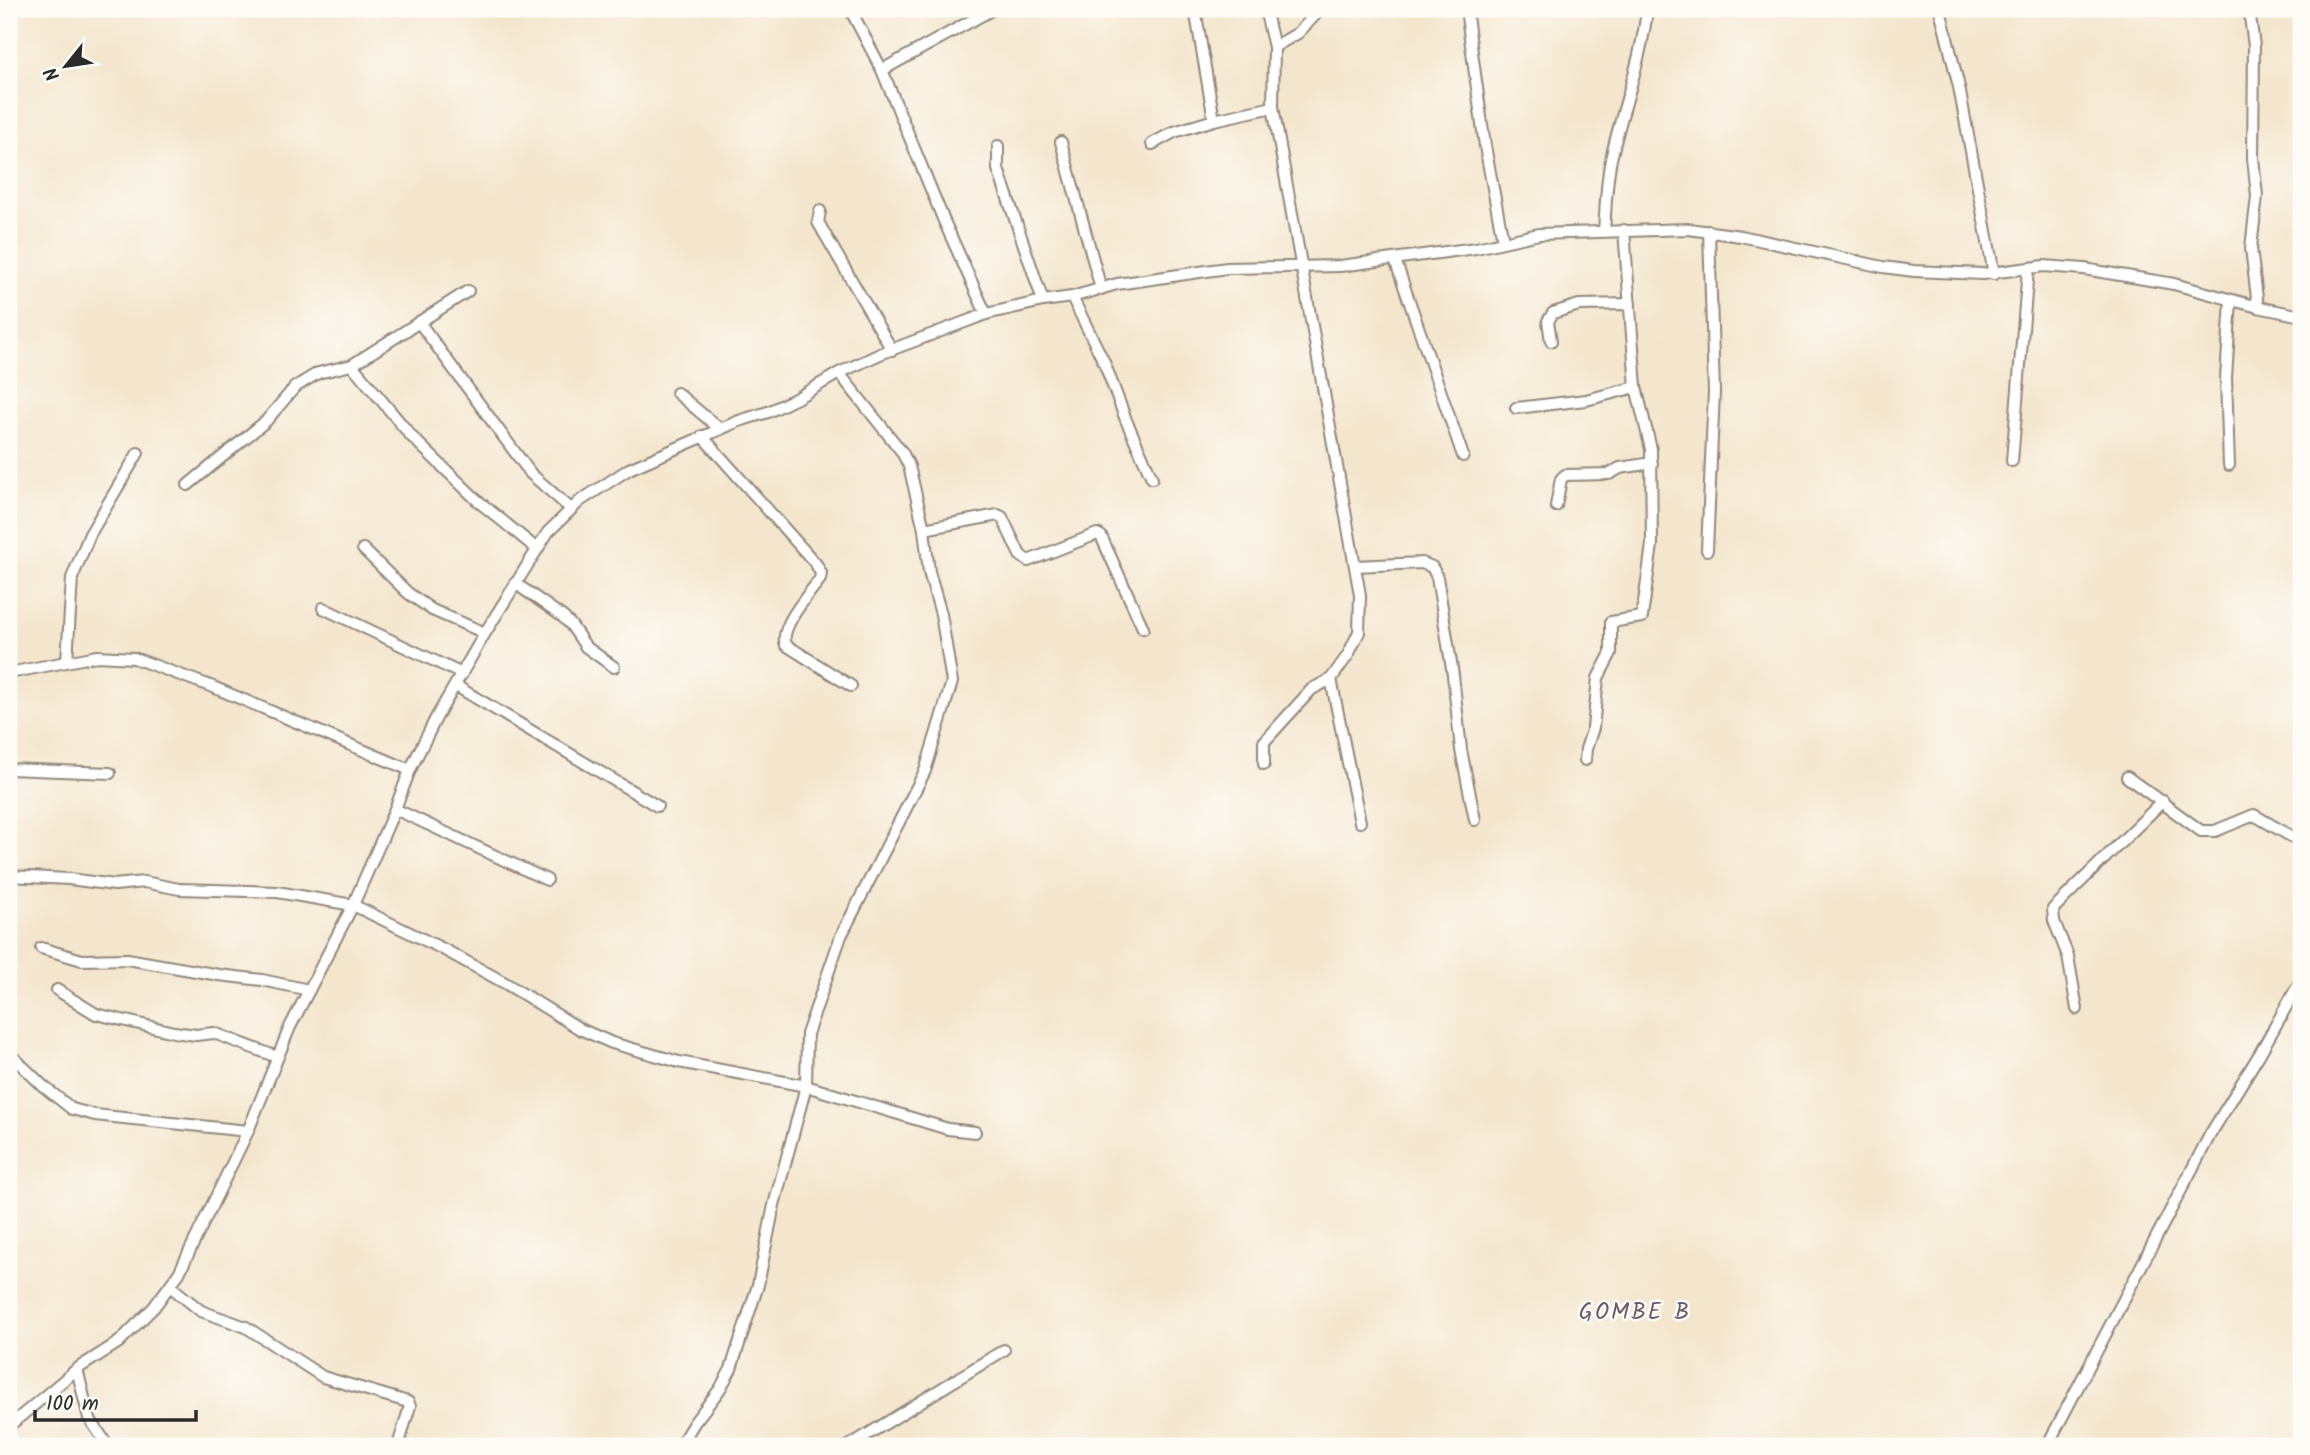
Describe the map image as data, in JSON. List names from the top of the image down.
{
  "districts": ["GOMBE B"],
  "scale_bar": "100 m",
  "north": "bottom left"
}
